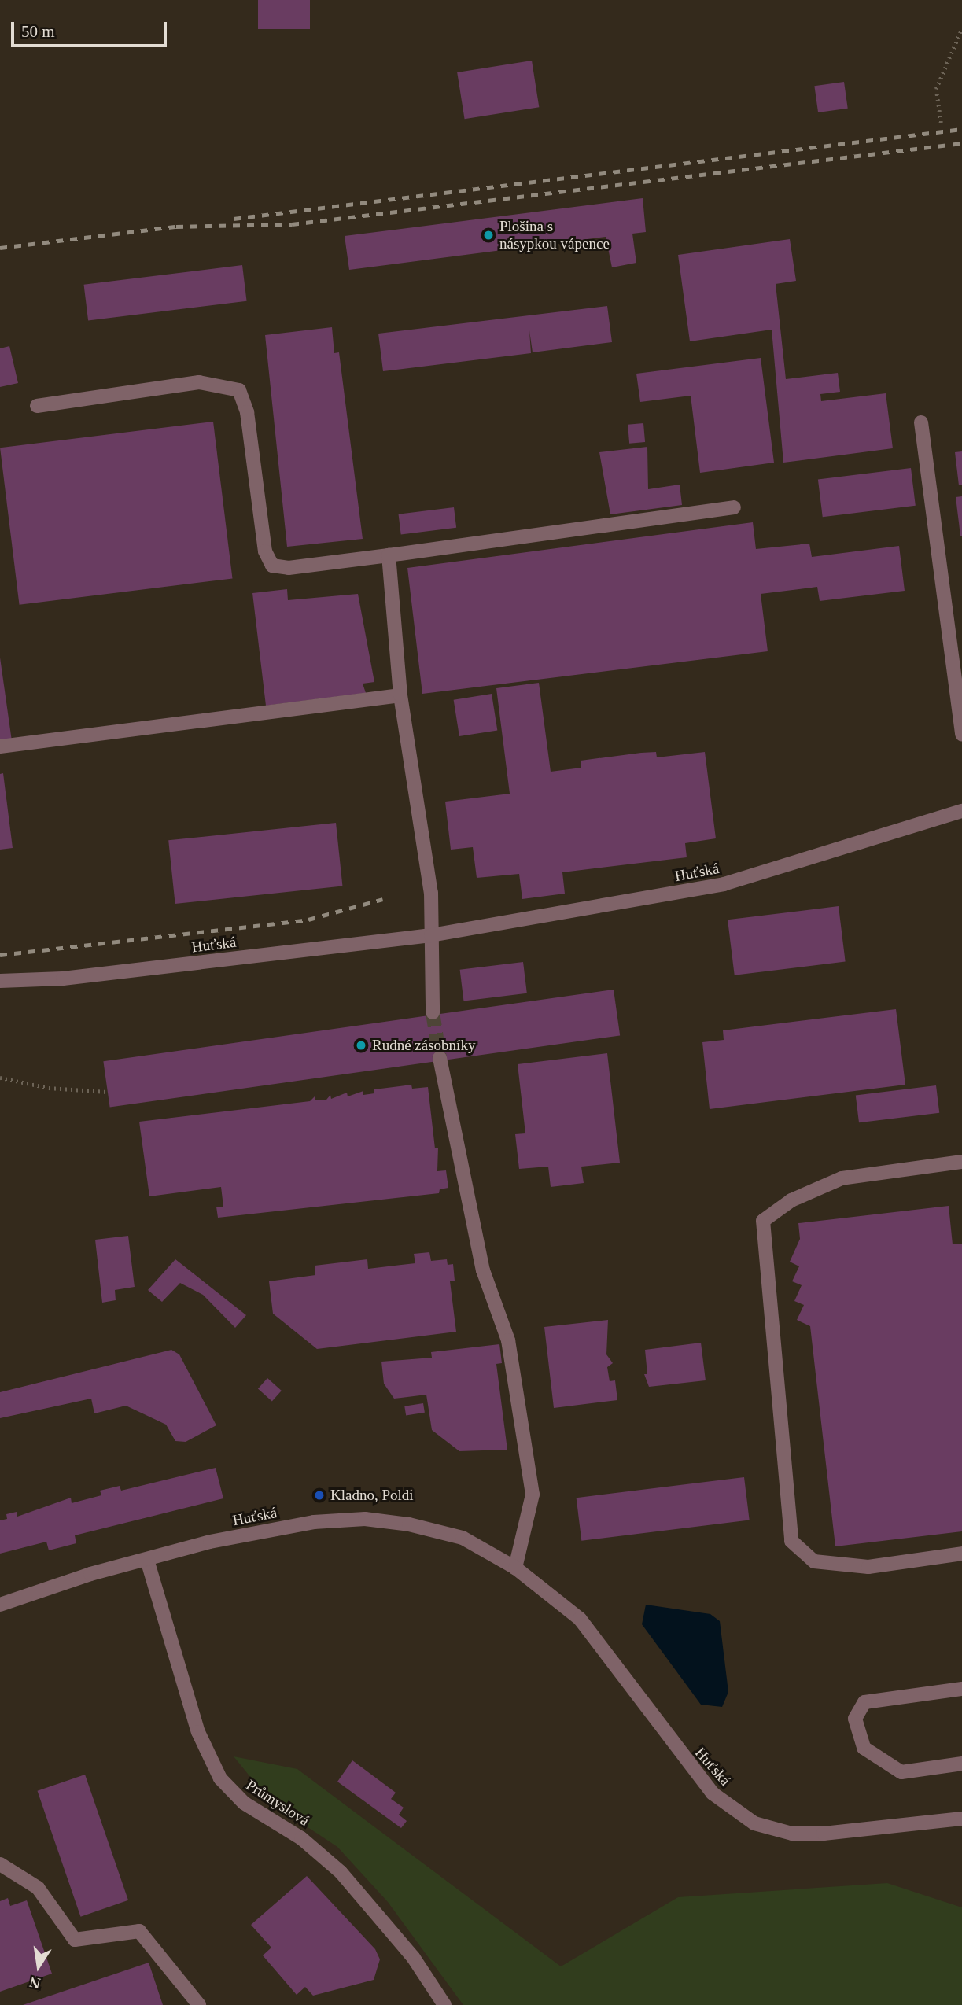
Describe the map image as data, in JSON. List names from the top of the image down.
{
  "streets": {
    "street": ["Huťská", "Průmyslová"]
  },
  "crossings": [
    ["Huťská", "Průmyslová"]
  ],
  "places": ["Plošina s násypkou vápence", "Rudné zásobníky", "Kladno, Poldi"],
  "scale_bar": "50 m",
  "north": "bottom"
}
